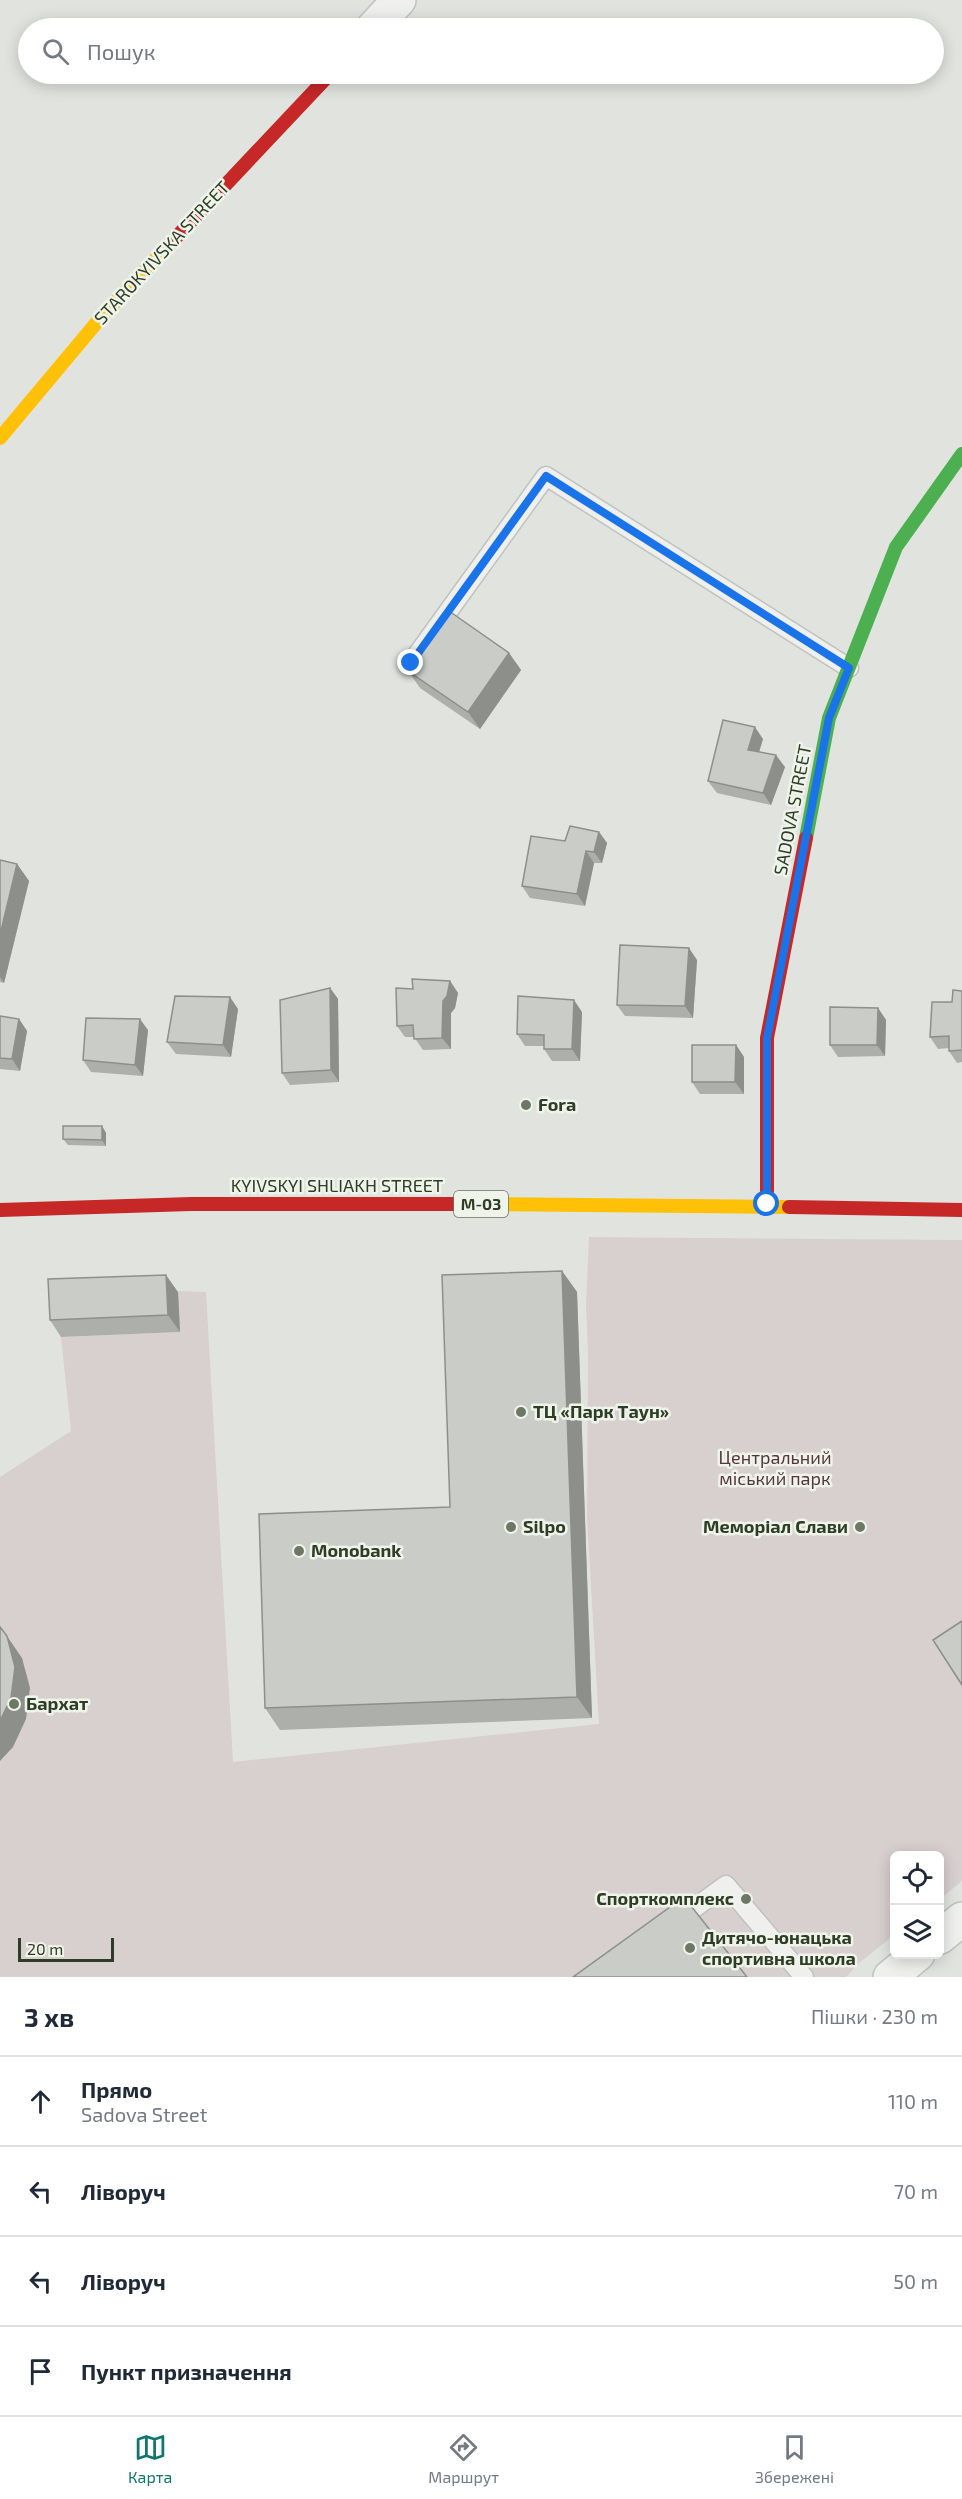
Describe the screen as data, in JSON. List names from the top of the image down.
{
  "streets": {
    "main road": [
      "STAROKYIVSKA STREET",
      "SADOVA STREET",
      "KYIVSKYI SHLIAKH STREET",
      "М-03"
    ]
  },
  "crossings": [
    ["SADOVA STREET", "KYIVSKYI SHLIAKH STREET"]
  ],
  "parks": ["Центральний міський парк"],
  "places": [
    "Fora",
    "ТЦ «Парк Таун»",
    "Silpo",
    "Mеморіал Слави",
    "Monobank",
    "Бархат",
    "Спорткомплекс",
    "Дитячо-юнацька спортивна школа"
  ],
  "scale_bar": "20 m",
  "page": {
    "search": "Пошук",
    "scale": "20 m",
    "heading": ["3 хв", "Пішки · 230 m"],
    "list": [
      ["Прямо", "Sadova Street", "110 m"],
      ["Ліворуч", "70 m"],
      ["Ліворуч", "50 m"],
      "Пункт призначення"
    ],
    "nav": ["Карта", "Маршрут", "Збережені"]
  }
}
